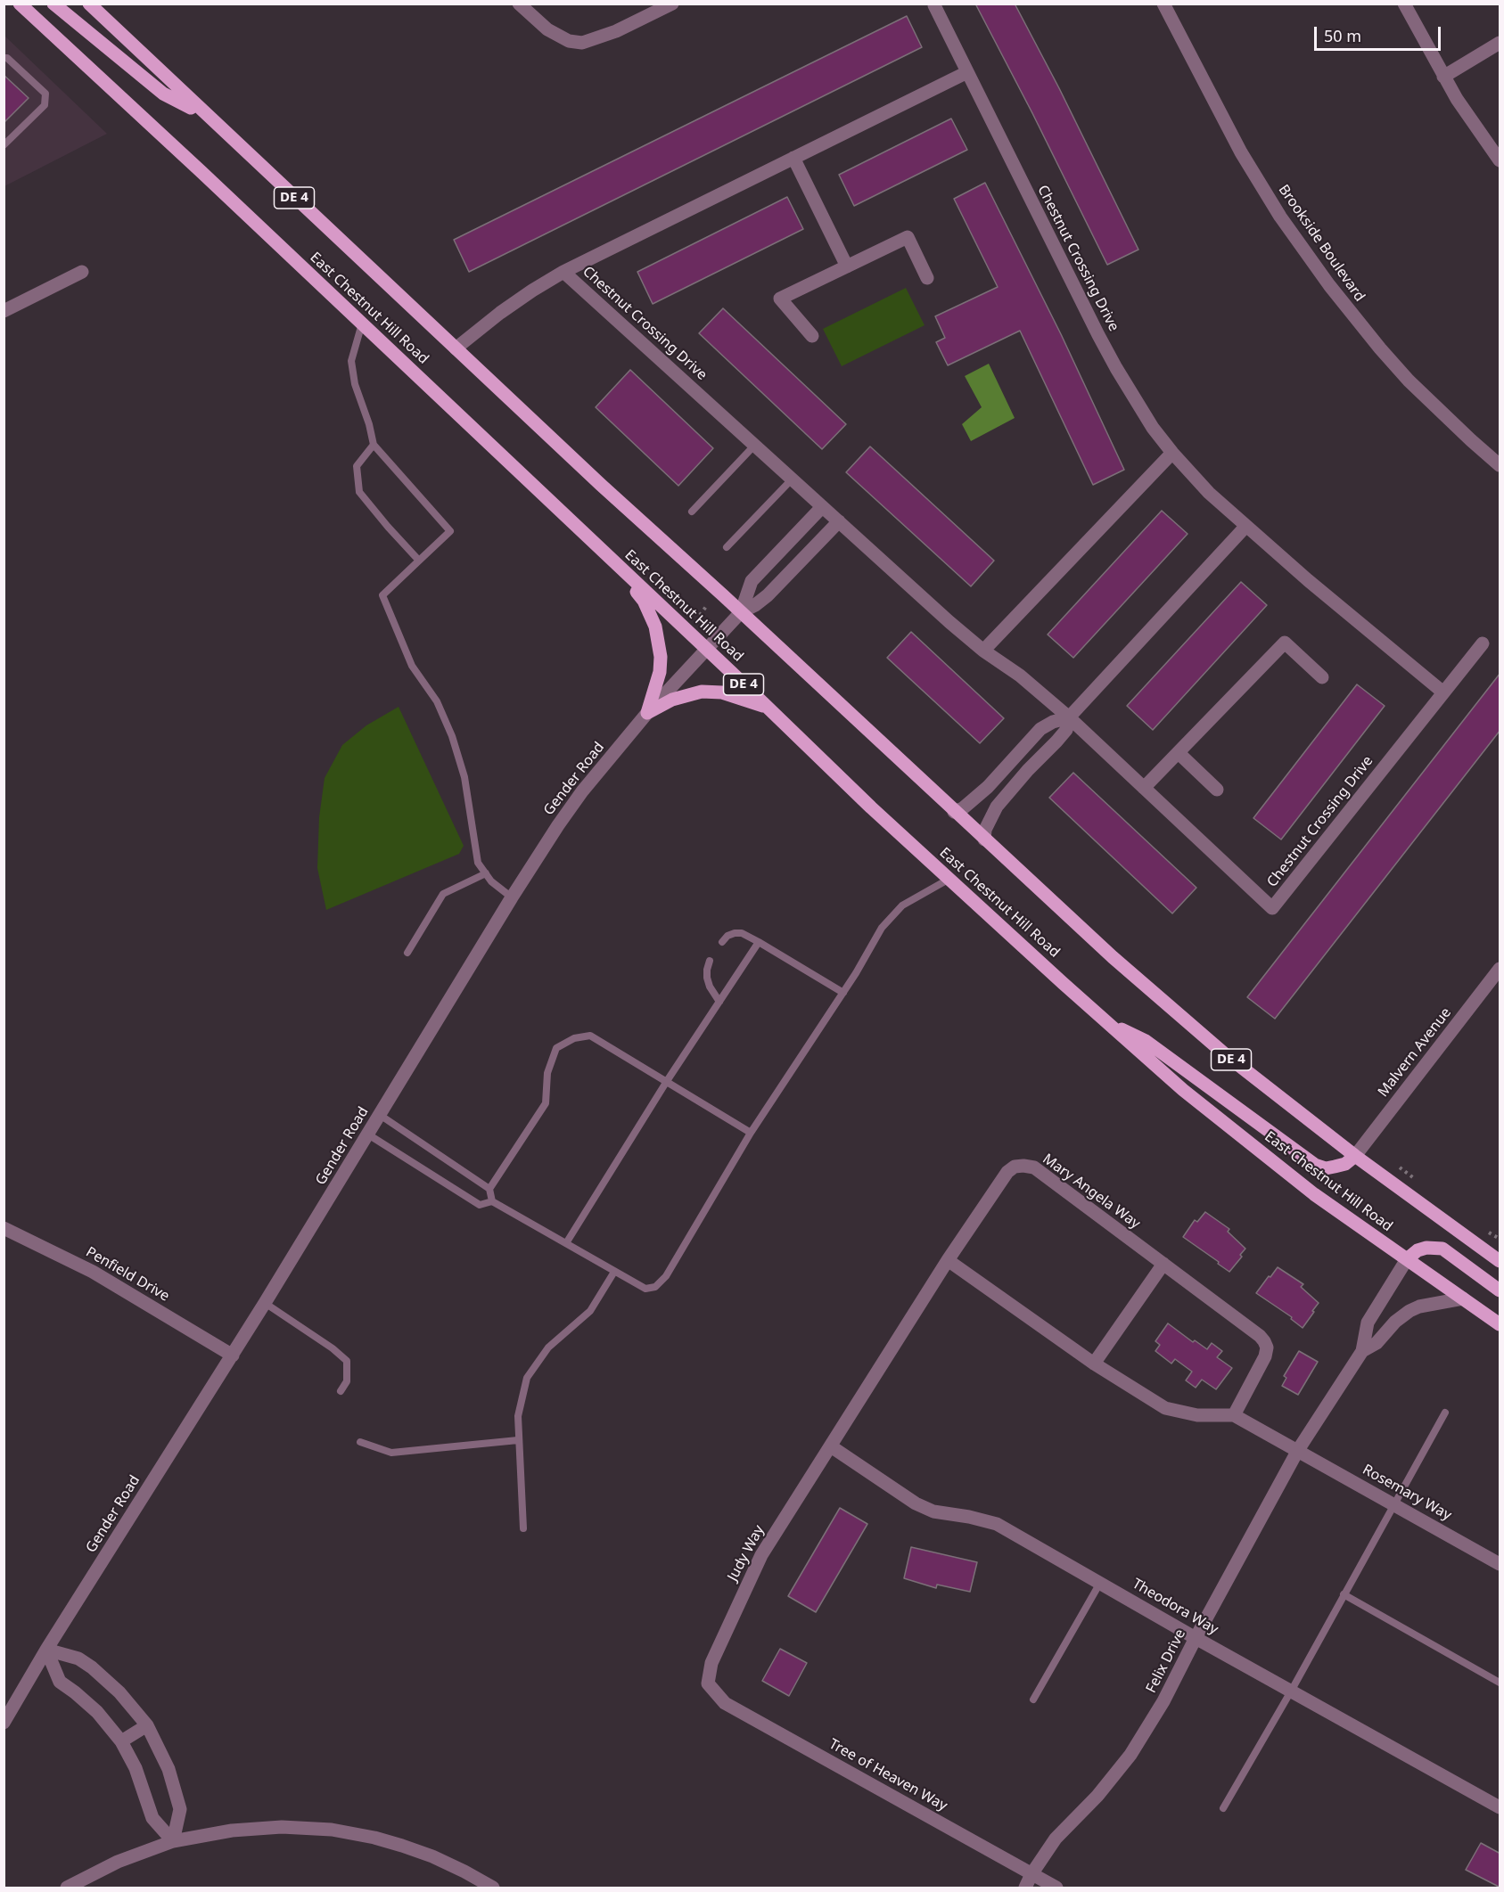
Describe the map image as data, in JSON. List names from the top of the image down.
{
  "streets": {
    "main road": ["DE 4", "East Chestnut Hill Road"],
    "street": [
      "Brookside Boulevard",
      "Chestnut Crossing Drive",
      "Gender Road",
      "Malvern Avenue",
      "Mary Angela Way",
      "Penfield Drive",
      "Rosemary Way",
      "Judy Way",
      "Theodora Way",
      "Felix Drive",
      "Tree of Heaven Way"
    ]
  },
  "crossings": [
    ["Chestnut Crossing Drive", "East Chestnut Hill Road"],
    ["East Chestnut Hill Road", "Gender Road"],
    ["East Chestnut Hill Road", "Malvern Avenue"],
    ["East Chestnut Hill Road", "Felix Drive"],
    ["Gender Road", "Penfield Drive"],
    ["Mary Angela Way", "Judy Way"],
    ["Mary Angela Way", "Theodora Way"],
    ["Rosemary Way", "Felix Drive"],
    ["Judy Way", "Theodora Way"],
    ["Judy Way", "Tree of Heaven Way"],
    ["Theodora Way", "Felix Drive"],
    ["Felix Drive", "Tree of Heaven Way"]
  ],
  "scale_bar": "50 m"
}
